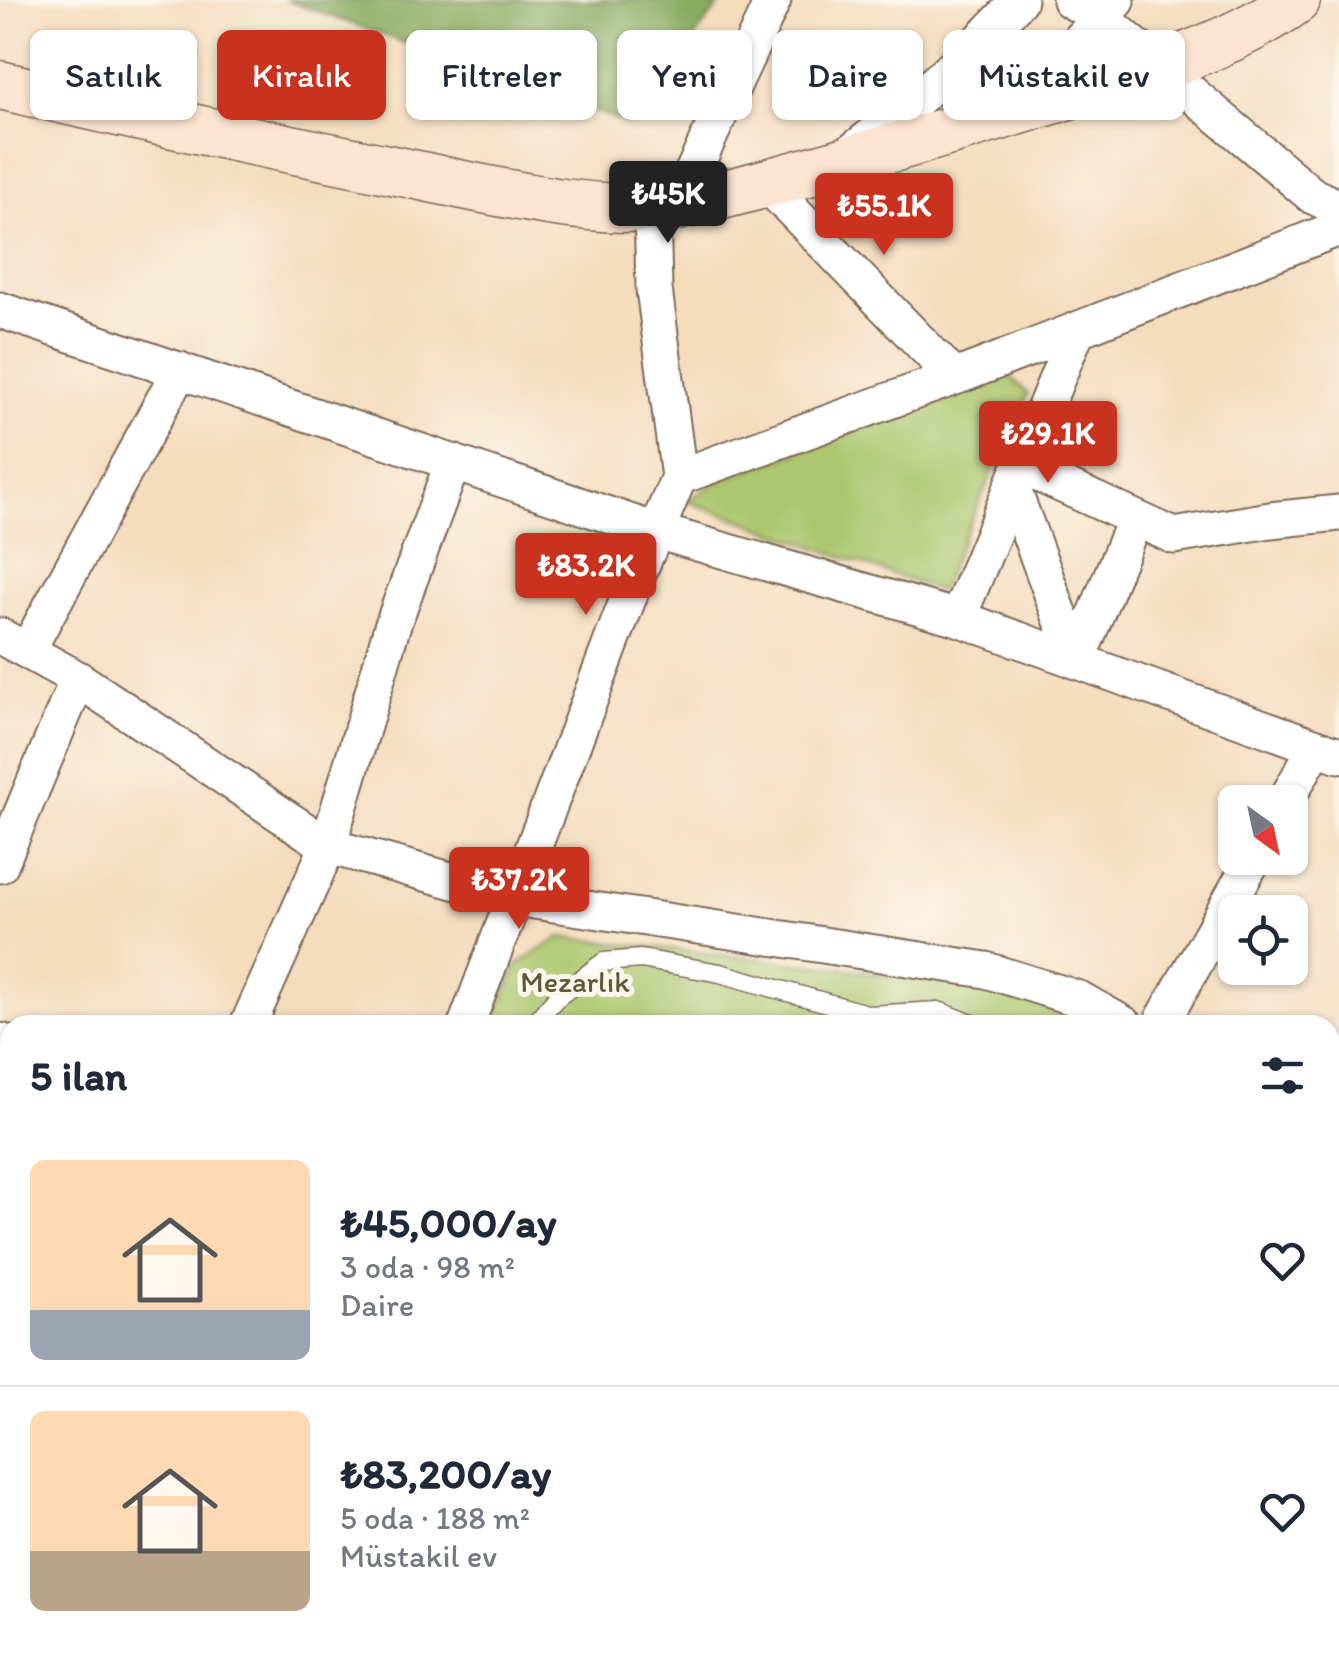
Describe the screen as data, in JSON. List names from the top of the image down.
{
  "parks": ["Mezarlık"],
  "north": "bottom right",
  "page": {
    "chip": [
      "Satılık",
      "Kiralık",
      "Filtreler",
      "Yeni",
      "Daire",
      "Müstakil ev"
    ],
    "price": [
      "₺45K",
      "₺55.1K",
      "₺29.1K",
      "₺83.2K",
      "₺37.2K"
    ],
    "heading": "5 ilan",
    "list": [
      {
        "name": "₺45,000/ay",
        "note": "3 oda · 98 m² · Daire"
      },
      {
        "name": "₺83,200/ay",
        "note": "5 oda · 188 m² · Müstakil ev"
      }
    ]
  }
}
